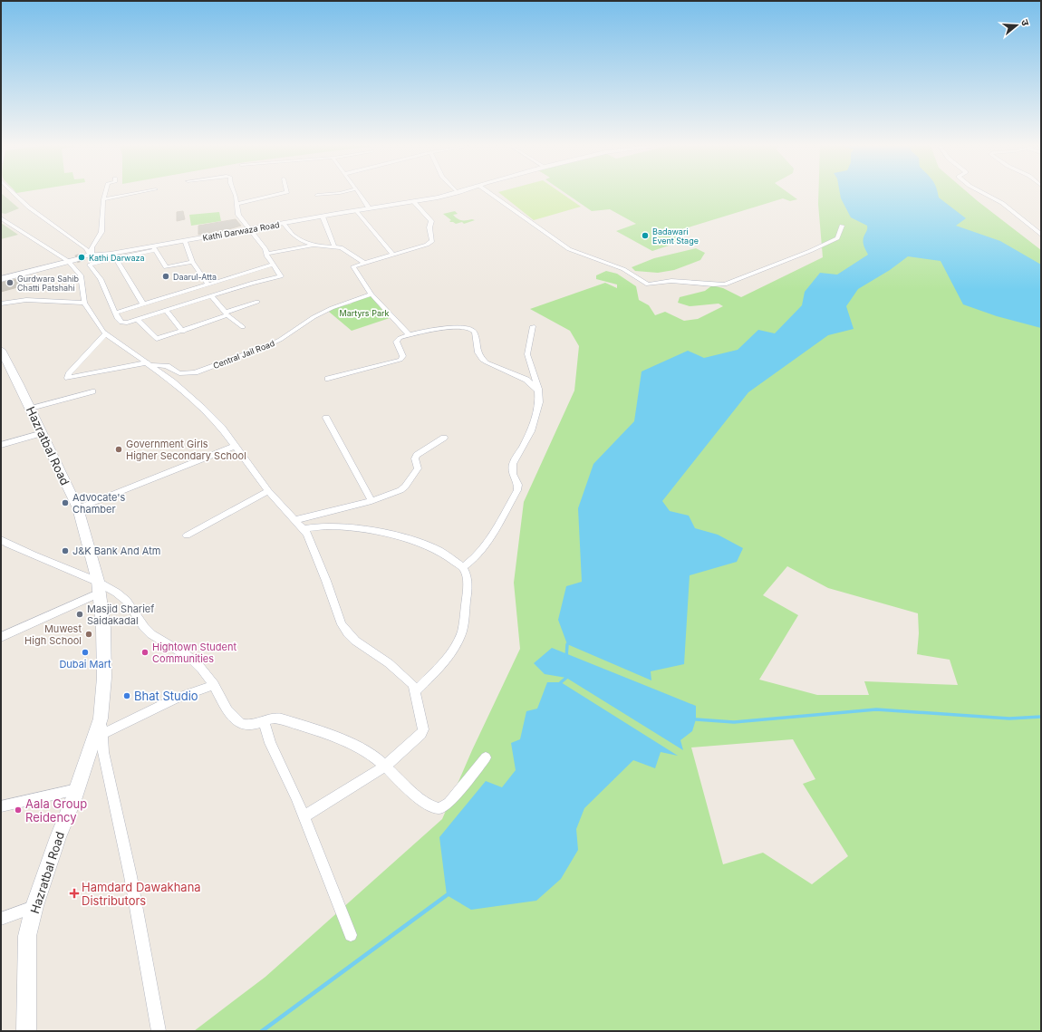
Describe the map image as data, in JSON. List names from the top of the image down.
{
  "streets": {
    "street": ["Kathi Darwaza Road", "Central Jail Road", "Hazratbal Road"]
  },
  "parks": ["Martyrs Park"],
  "places": {
    "other": [
      "Badawari Event Stage",
      "Kathi Darwaza",
      "Daarul-Atta",
      "Gurdwara Sahib Chatti Patshahi",
      "Government Girls Higher Secondary School",
      "Advocate's Chamber",
      "J&K Bank And Atm",
      "Masjid Sharief Saidakadal",
      "Muwest High School",
      "Dubai Mart",
      "Hightown Student Communities",
      "Bhat Studio",
      "Aala Group Reidency"
    ],
    "health": ["Hamdard Dawakhana Distributors"]
  },
  "north": "right"
}
